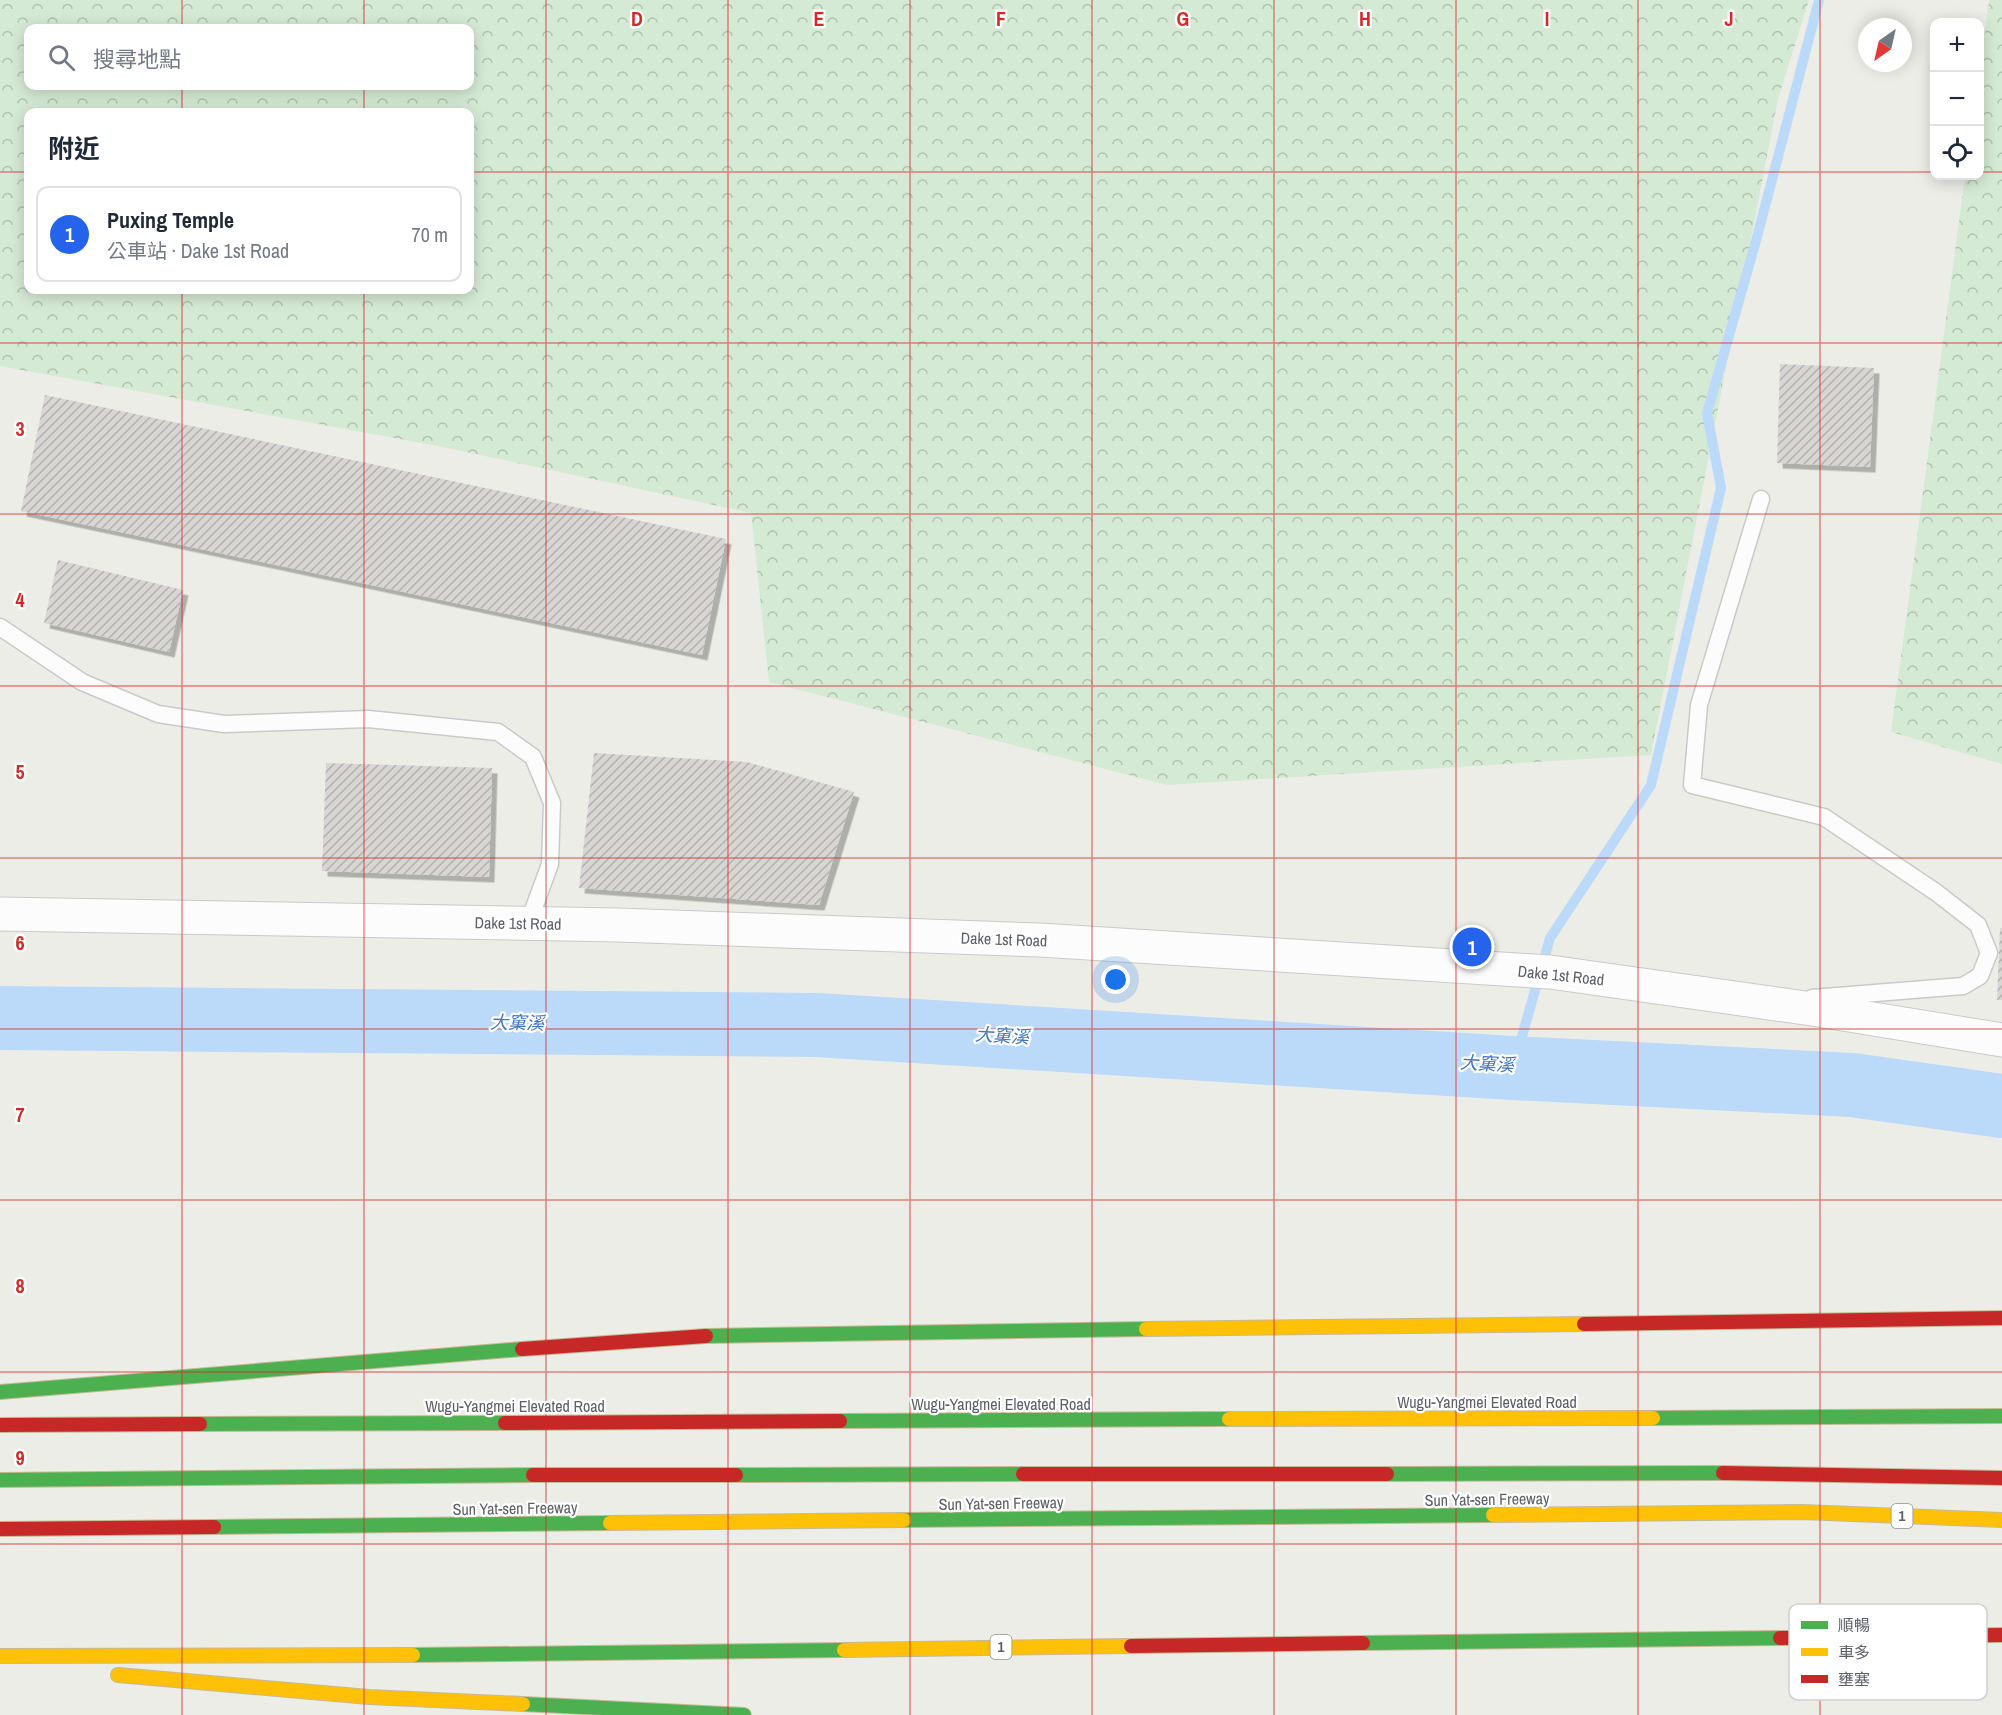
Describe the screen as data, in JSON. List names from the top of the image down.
{
  "streets": {
    "highway": ["Wugu-Yangmei Elevated Road", "Sun Yat-sen Freeway", "1"],
    "street": ["Dake 1st Road"]
  },
  "water": ["大窠溪"],
  "legend": ["順暢", "車多", "壅塞"],
  "north": "bottom left",
  "page": {
    "map_buttons": ["+", "−"],
    "search": "搜尋地點",
    "heading": "附近",
    "list": [
      {
        "mark": "1",
        "name": "Puxing Temple",
        "note": "公車站 · Dake 1st Road",
        "value": "70 m"
      }
    ],
    "pins": "1"
  },
  "grid": {
    "columns": [
      "D",
      "E",
      "F",
      "G",
      "H",
      "I",
      "J"
    ],
    "rows": [
      "3",
      "4",
      "5",
      "6",
      "7",
      "8",
      "9"
    ]
  }
}
